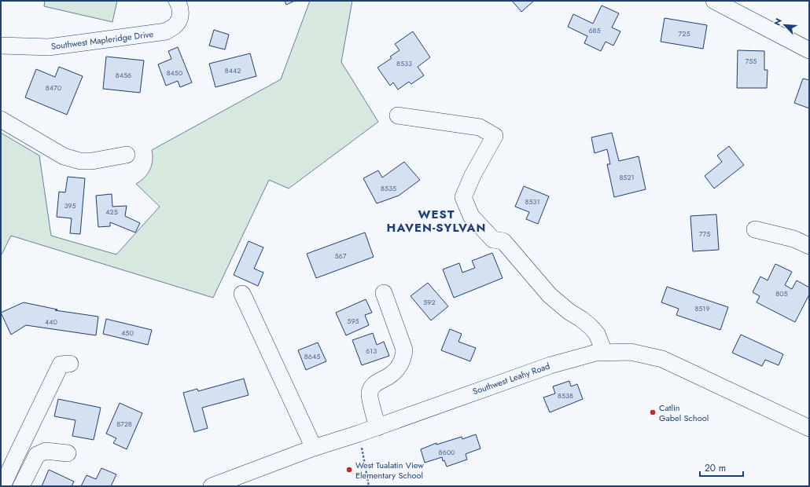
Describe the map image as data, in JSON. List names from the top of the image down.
{
  "streets": {
    "street": ["Southwest Mapleridge Drive", "Southwest Leahy Road"]
  },
  "districts": ["WEST HAVEN-SYLVAN"],
  "places": ["Catlin Gabel School", "West Tualatin View Elementary School"],
  "house_numbers": [
    "685",
    "725",
    "755",
    "8533",
    "8442",
    "8450",
    "8456",
    "8470",
    "8521",
    "8535",
    "8531",
    "395",
    "425",
    "775",
    "567",
    "805",
    "592",
    "8519",
    "595",
    "440",
    "450",
    "613",
    "8645",
    "8538",
    "8728",
    "8600"
  ],
  "scale_bar": "20 m",
  "north": "top left"
}
